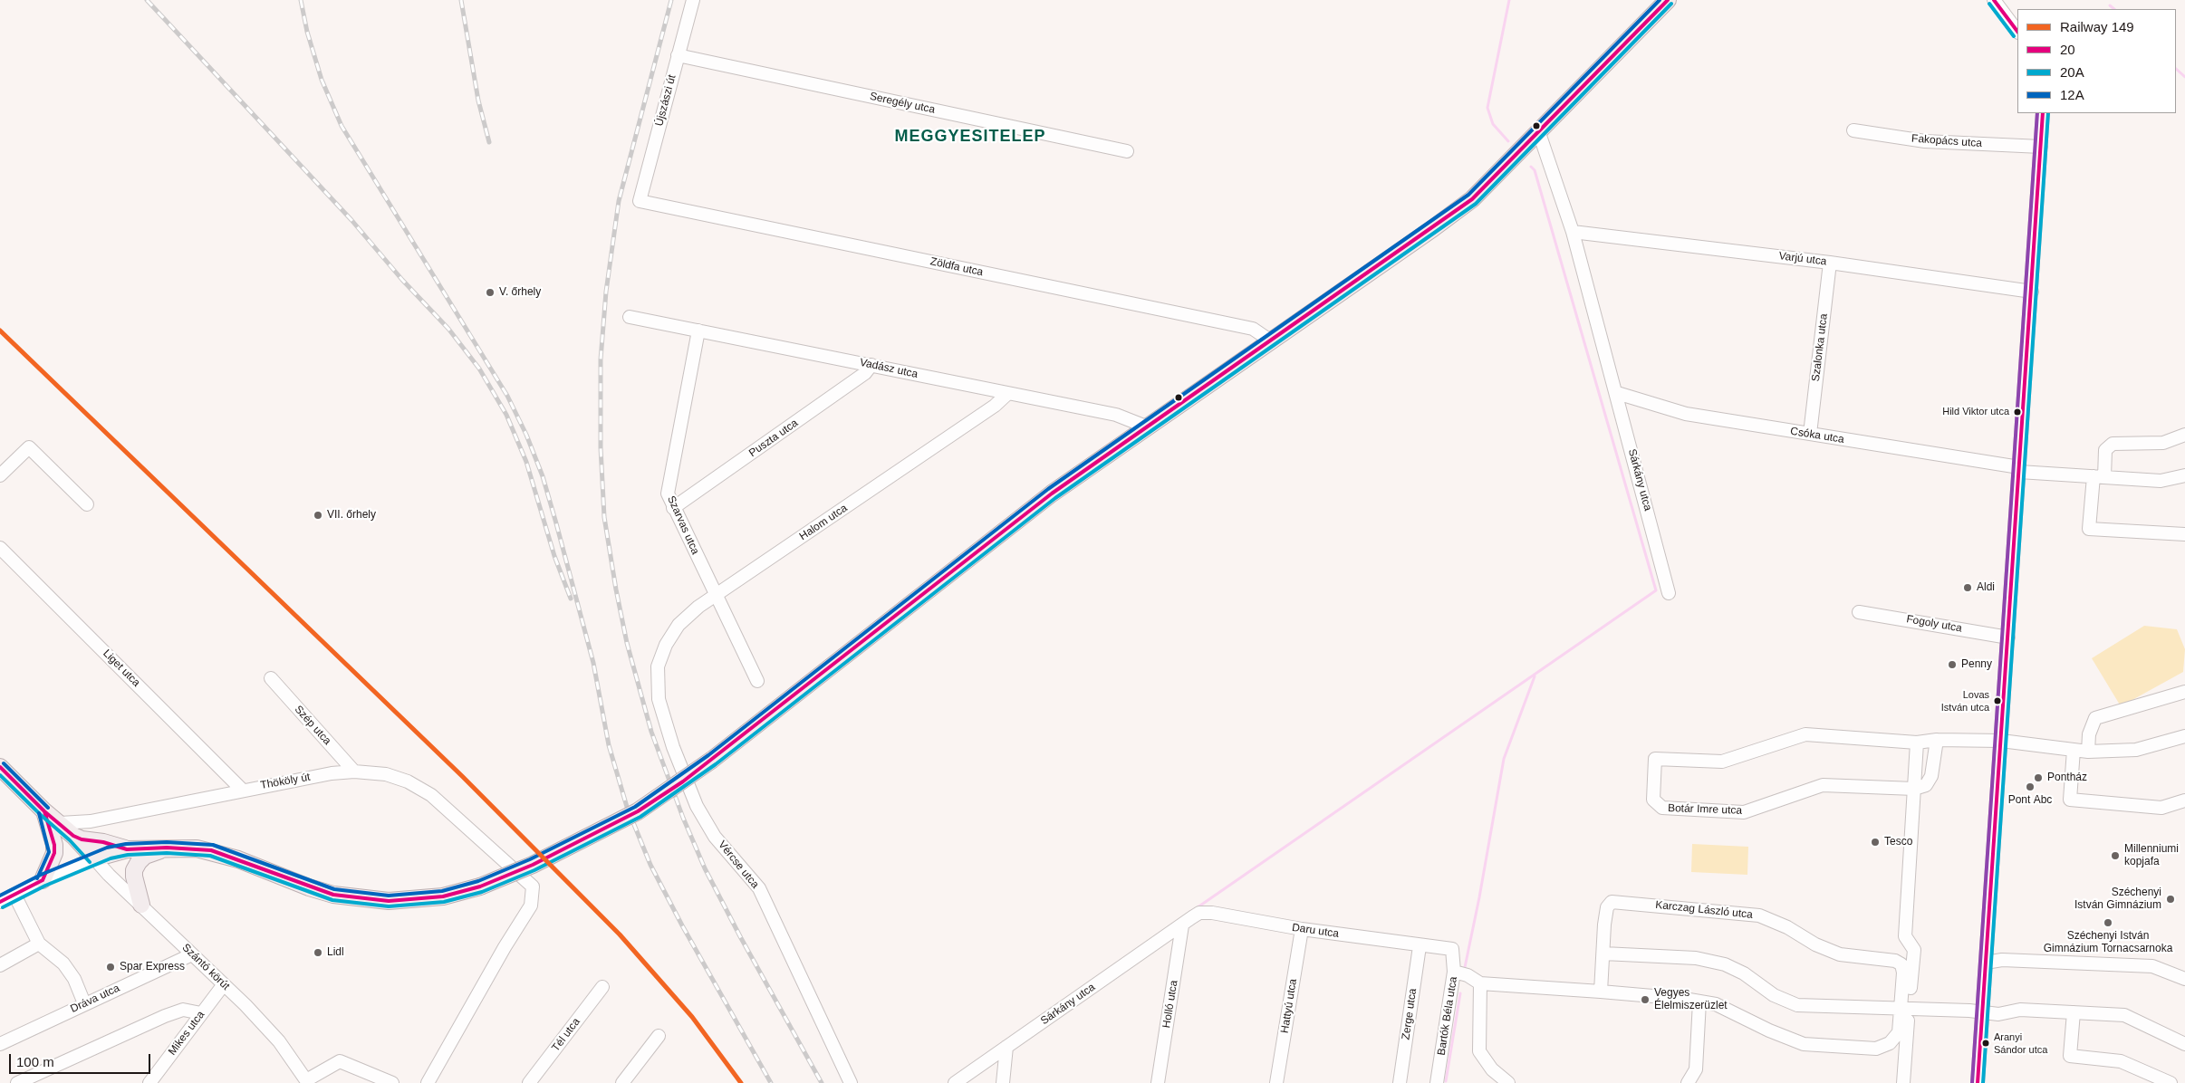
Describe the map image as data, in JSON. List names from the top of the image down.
{
  "streets": {
    "street": [
      "Újszászi út",
      "Seregély utca",
      "Fakopács utca",
      "Varjú utca",
      "Zöldfa utca",
      "Szalonka utca",
      "Vadász utca",
      "Csóka utca",
      "Puszta utca",
      "Sárkány utca",
      "Halom utca",
      "Szarvas utca",
      "Fogoly utca",
      "Liget utca",
      "Szép utca",
      "Thököly út",
      "Botár Imre utca",
      "Vércse utca",
      "Karczag László utca",
      "Daru utca",
      "Szántó körút",
      "Dráva utca",
      "Holló utca",
      "Hattyú utca",
      "Zerge utca",
      "Bartók Béla utca",
      "Mikes utca",
      "Tél utca"
    ]
  },
  "crossings": [
    ["Újszászi út", "Seregély utca"],
    ["Újszászi út", "Zöldfa utca"],
    ["Varjú utca", "Szalonka utca"],
    ["Varjú utca", "Sárkány utca"],
    ["Szalonka utca", "Csóka utca"],
    ["Vadász utca", "Puszta utca"],
    ["Vadász utca", "Halom utca"],
    ["Vadász utca", "Szarvas utca"],
    ["Csóka utca", "Sárkány utca"],
    ["Puszta utca", "Szarvas utca"],
    ["Sárkány utca", "Daru utca"],
    ["Sárkány utca", "Holló utca"],
    ["Halom utca", "Szarvas utca"],
    ["Halom utca", "Vércse utca"],
    ["Liget utca", "Thököly út"],
    ["Szép utca", "Thököly út"],
    ["Daru utca", "Holló utca"],
    ["Daru utca", "Hattyú utca"],
    ["Daru utca", "Zerge utca"],
    ["Daru utca", "Bartók Béla utca"],
    ["Szántó körút", "Dráva utca"],
    ["Szántó körút", "Mikes utca"]
  ],
  "districts": ["MEGGYESITELEP"],
  "places": [
    "V. őrhely",
    "Hild Viktor utca",
    "VII. őrhely",
    "Aldi",
    "Penny",
    "Lovas István utca",
    "Pontház",
    "Pont Abc",
    "Tesco",
    "Millenniumi kopjafa",
    "Széchenyi István Gimnázium",
    "Széchenyi István Gimnázium Tornacsarnoka",
    "Lidl",
    "Spar Express",
    "Vegyes Élelmiszerüzlet",
    "Aranyi Sándor utca"
  ],
  "lines": [
    "transit line 20",
    "transit line 12A",
    "transit line 20A",
    "rail line 149"
  ],
  "legend": [
    "Railway 149",
    "20",
    "20A",
    "12A"
  ],
  "scale_bar": "100 m"
}
